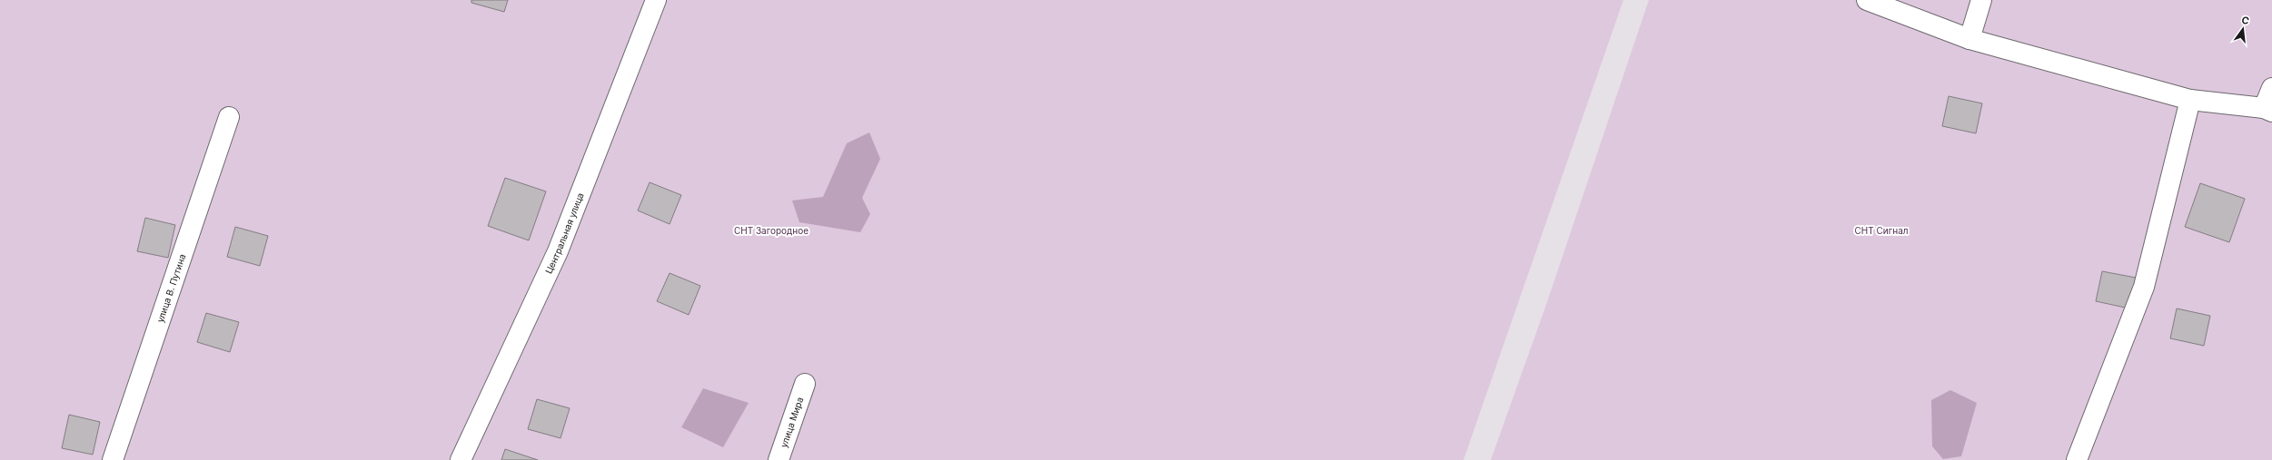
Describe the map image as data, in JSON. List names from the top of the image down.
{
  "streets": {
    "street": ["Центральная улица", "улица В. Путина", "улица Мира"]
  },
  "parks": ["СНТ Загородное", "СНТ Сигнал"],
  "north": "top"
}
